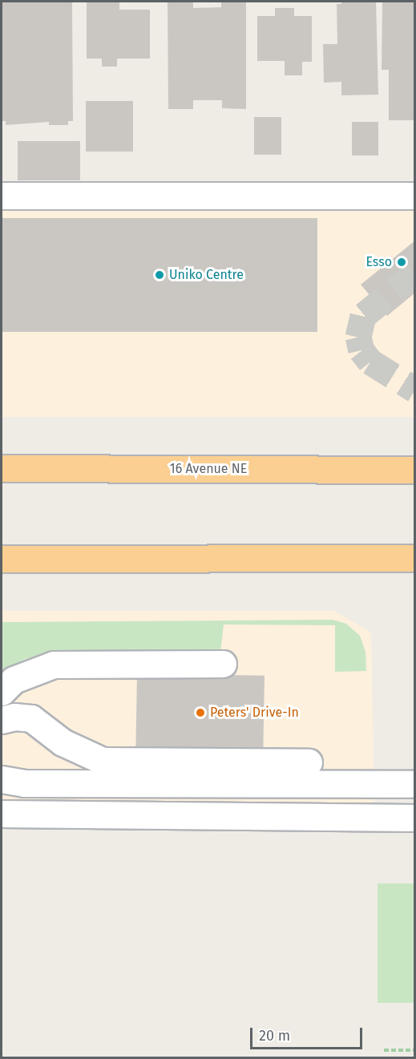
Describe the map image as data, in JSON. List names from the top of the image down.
{
  "streets": {
    "highway": ["16 Avenue NE"]
  },
  "places": ["Esso", "Uniko Centre", "Peters' Drive-In"],
  "scale_bar": "20 m"
}
